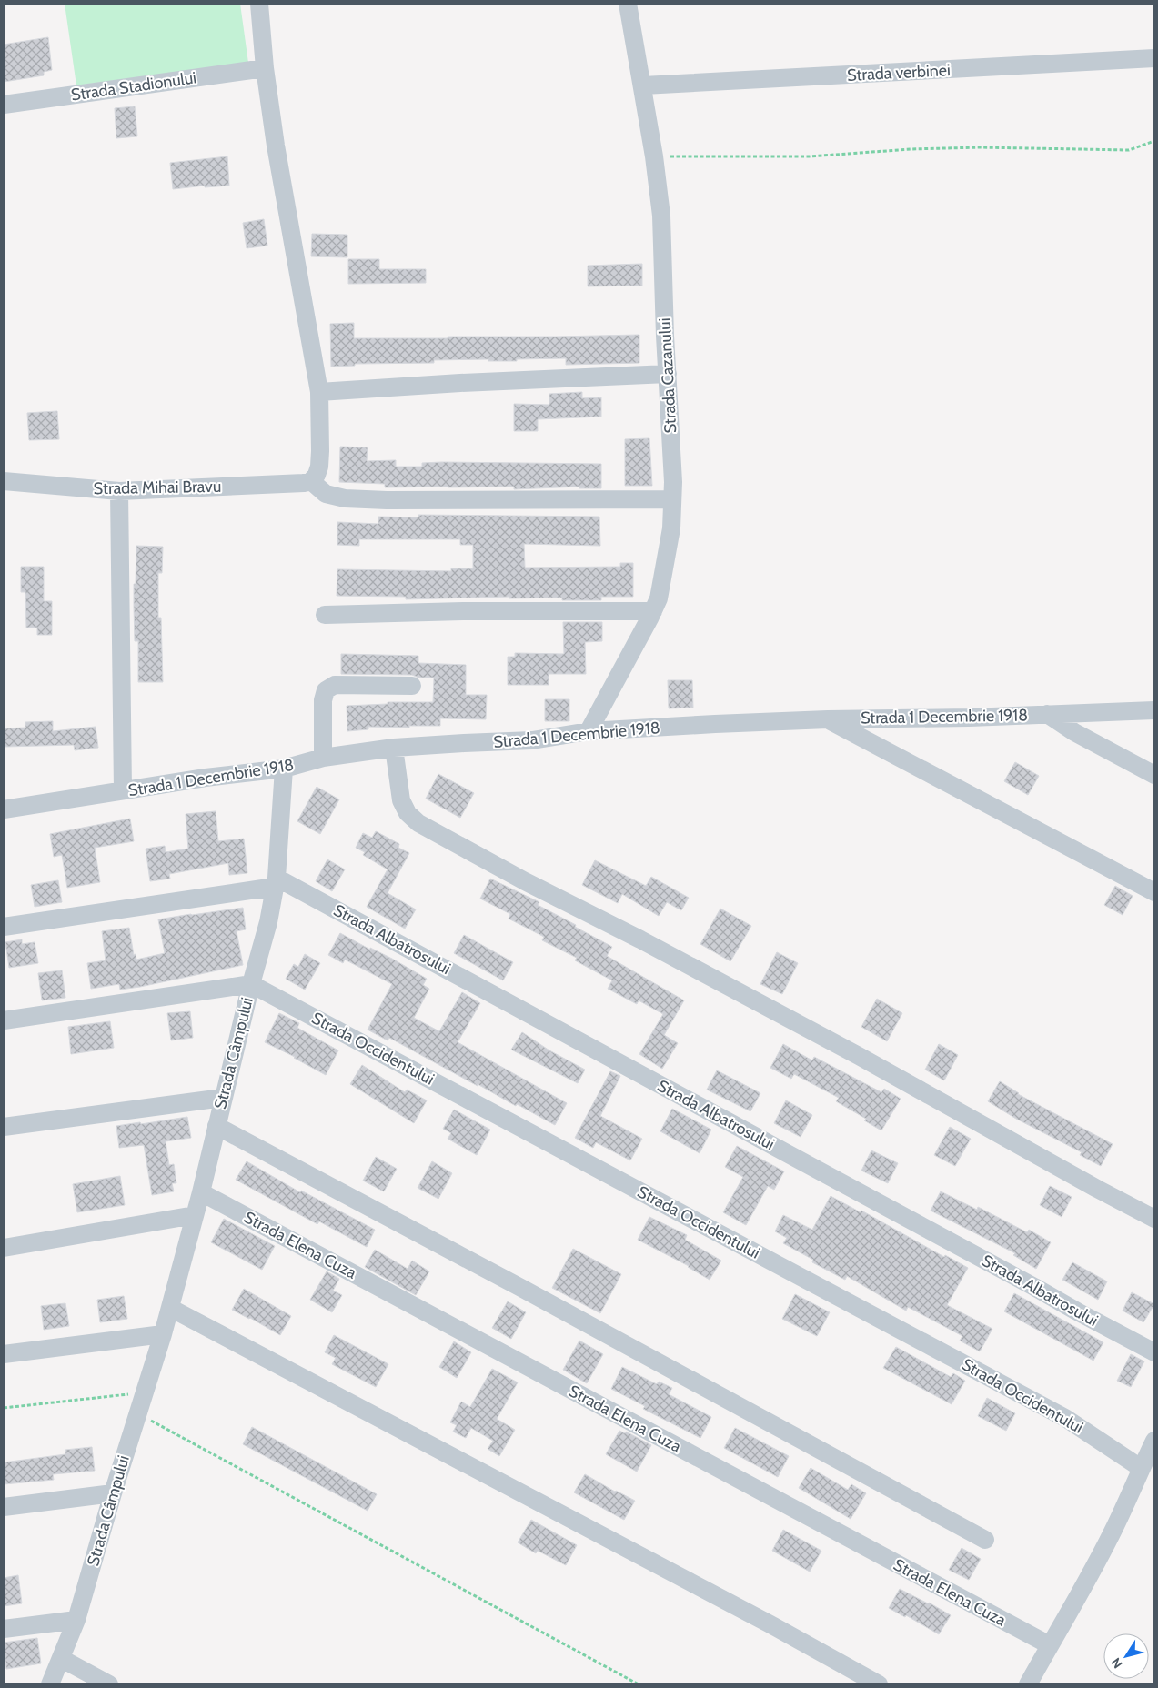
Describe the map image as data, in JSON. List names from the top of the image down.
{
  "streets": {
    "street": [
      "Strada verbinei",
      "Strada Stadionului",
      "Strada Cazanului",
      "Strada Mihai Bravu",
      "Strada 1 Decembrie 1918",
      "Strada Albatrosului",
      "Strada Occidentului",
      "Strada Câmpului",
      "Strada Elena Cuza"
    ]
  },
  "crossings": [
    ["Strada verbinei", "Strada Cazanului"],
    ["Strada Cazanului", "Strada 1 Decembrie 1918"],
    ["Strada 1 Decembrie 1918", "Strada Câmpului"],
    ["Strada Albatrosului", "Strada Câmpului"],
    ["Strada Occidentului", "Strada Câmpului"],
    ["Strada Câmpului", "Strada Elena Cuza"]
  ],
  "north": "bottom left"
}
